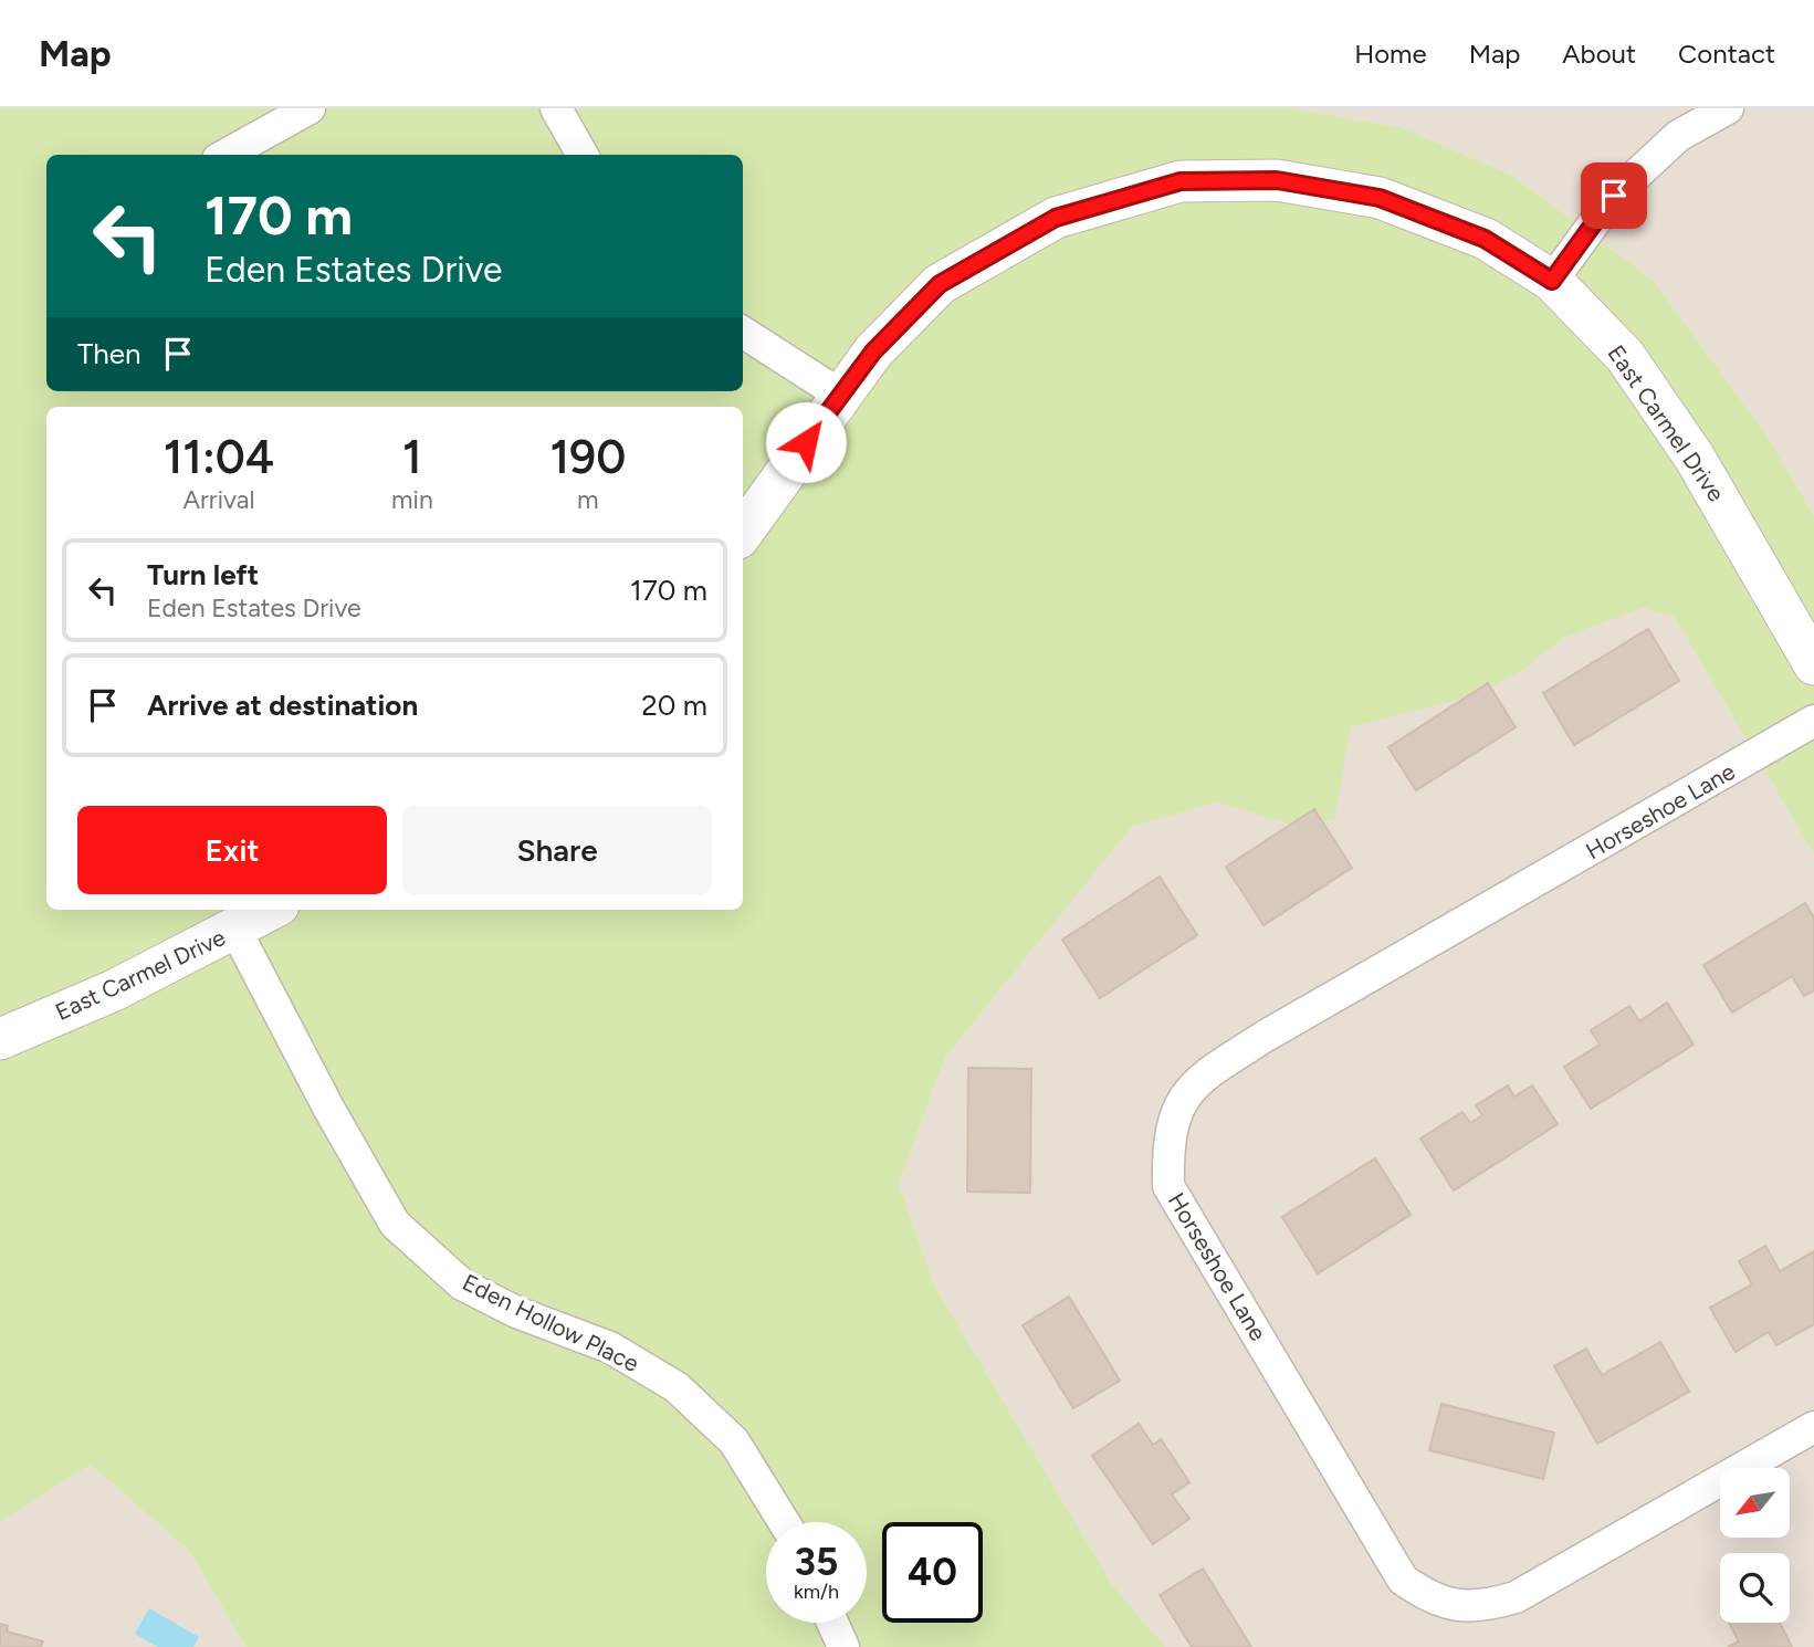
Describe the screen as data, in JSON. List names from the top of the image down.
{
  "streets": {
    "street": ["East Carmel Drive", "Horseshoe Lane", "Eden Hollow Place"]
  },
  "crossings": [
    ["East Carmel Drive", "Eden Hollow Place"]
  ],
  "north": "bottom left",
  "page": {
    "header": "Map",
    "nav": [
      "Home",
      "Map",
      "About",
      "Contact"
    ],
    "turn": ["170 m", "Eden Estates Drive"],
    "then": "Then",
    "eta": [
      "11:04",
      "Arrival",
      "1",
      "min",
      "190",
      "m"
    ],
    "list": [
      {
        "name": "Turn left",
        "note": "Eden Estates Drive",
        "value": "170 m"
      },
      {
        "name": "Arrive at destination",
        "value": "20 m"
      }
    ],
    "buttons": ["Exit", "Share"],
    "speed": "35 km/h",
    "limit": "40"
  }
}
